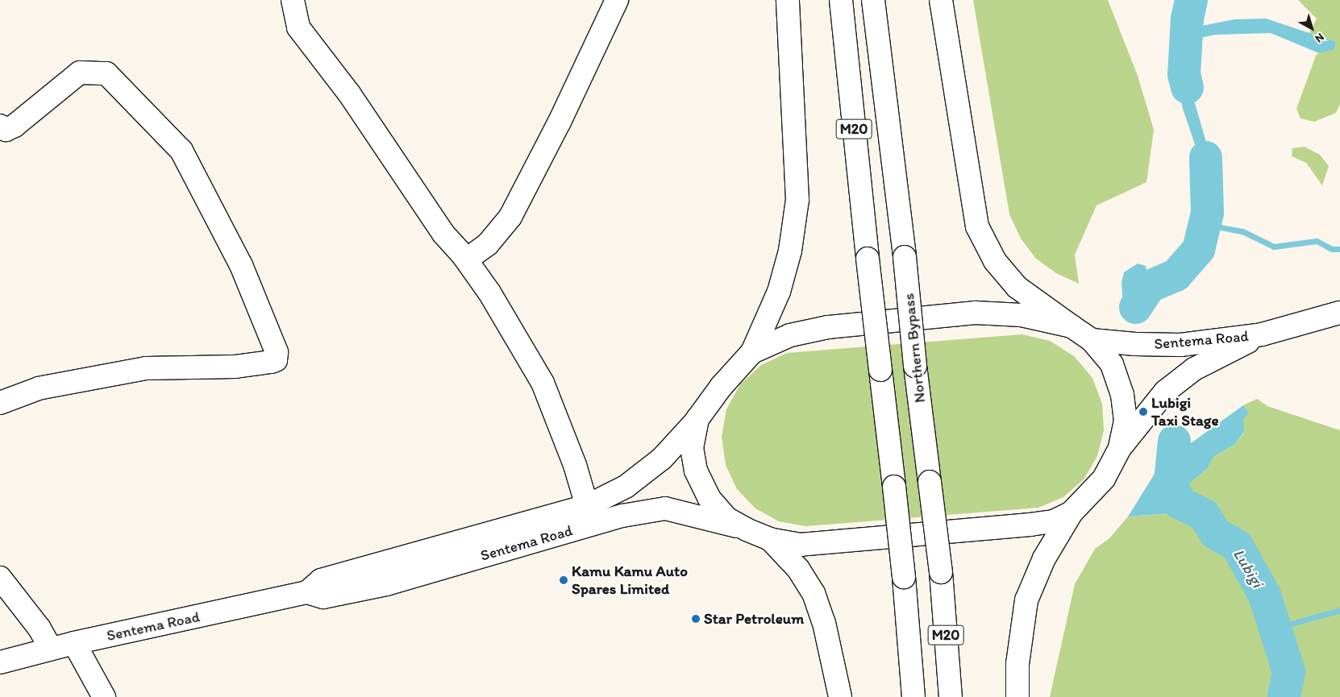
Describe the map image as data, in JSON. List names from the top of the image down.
{
  "streets": {
    "main road": ["M20", "Sentema Road", "Northern Bypass"]
  },
  "water": ["Lubigi"],
  "places": ["Lubigi Taxi Stage", "Kamu Kamu Auto Spares Limited", "Star Petroleum"],
  "north": "bottom right"
}
